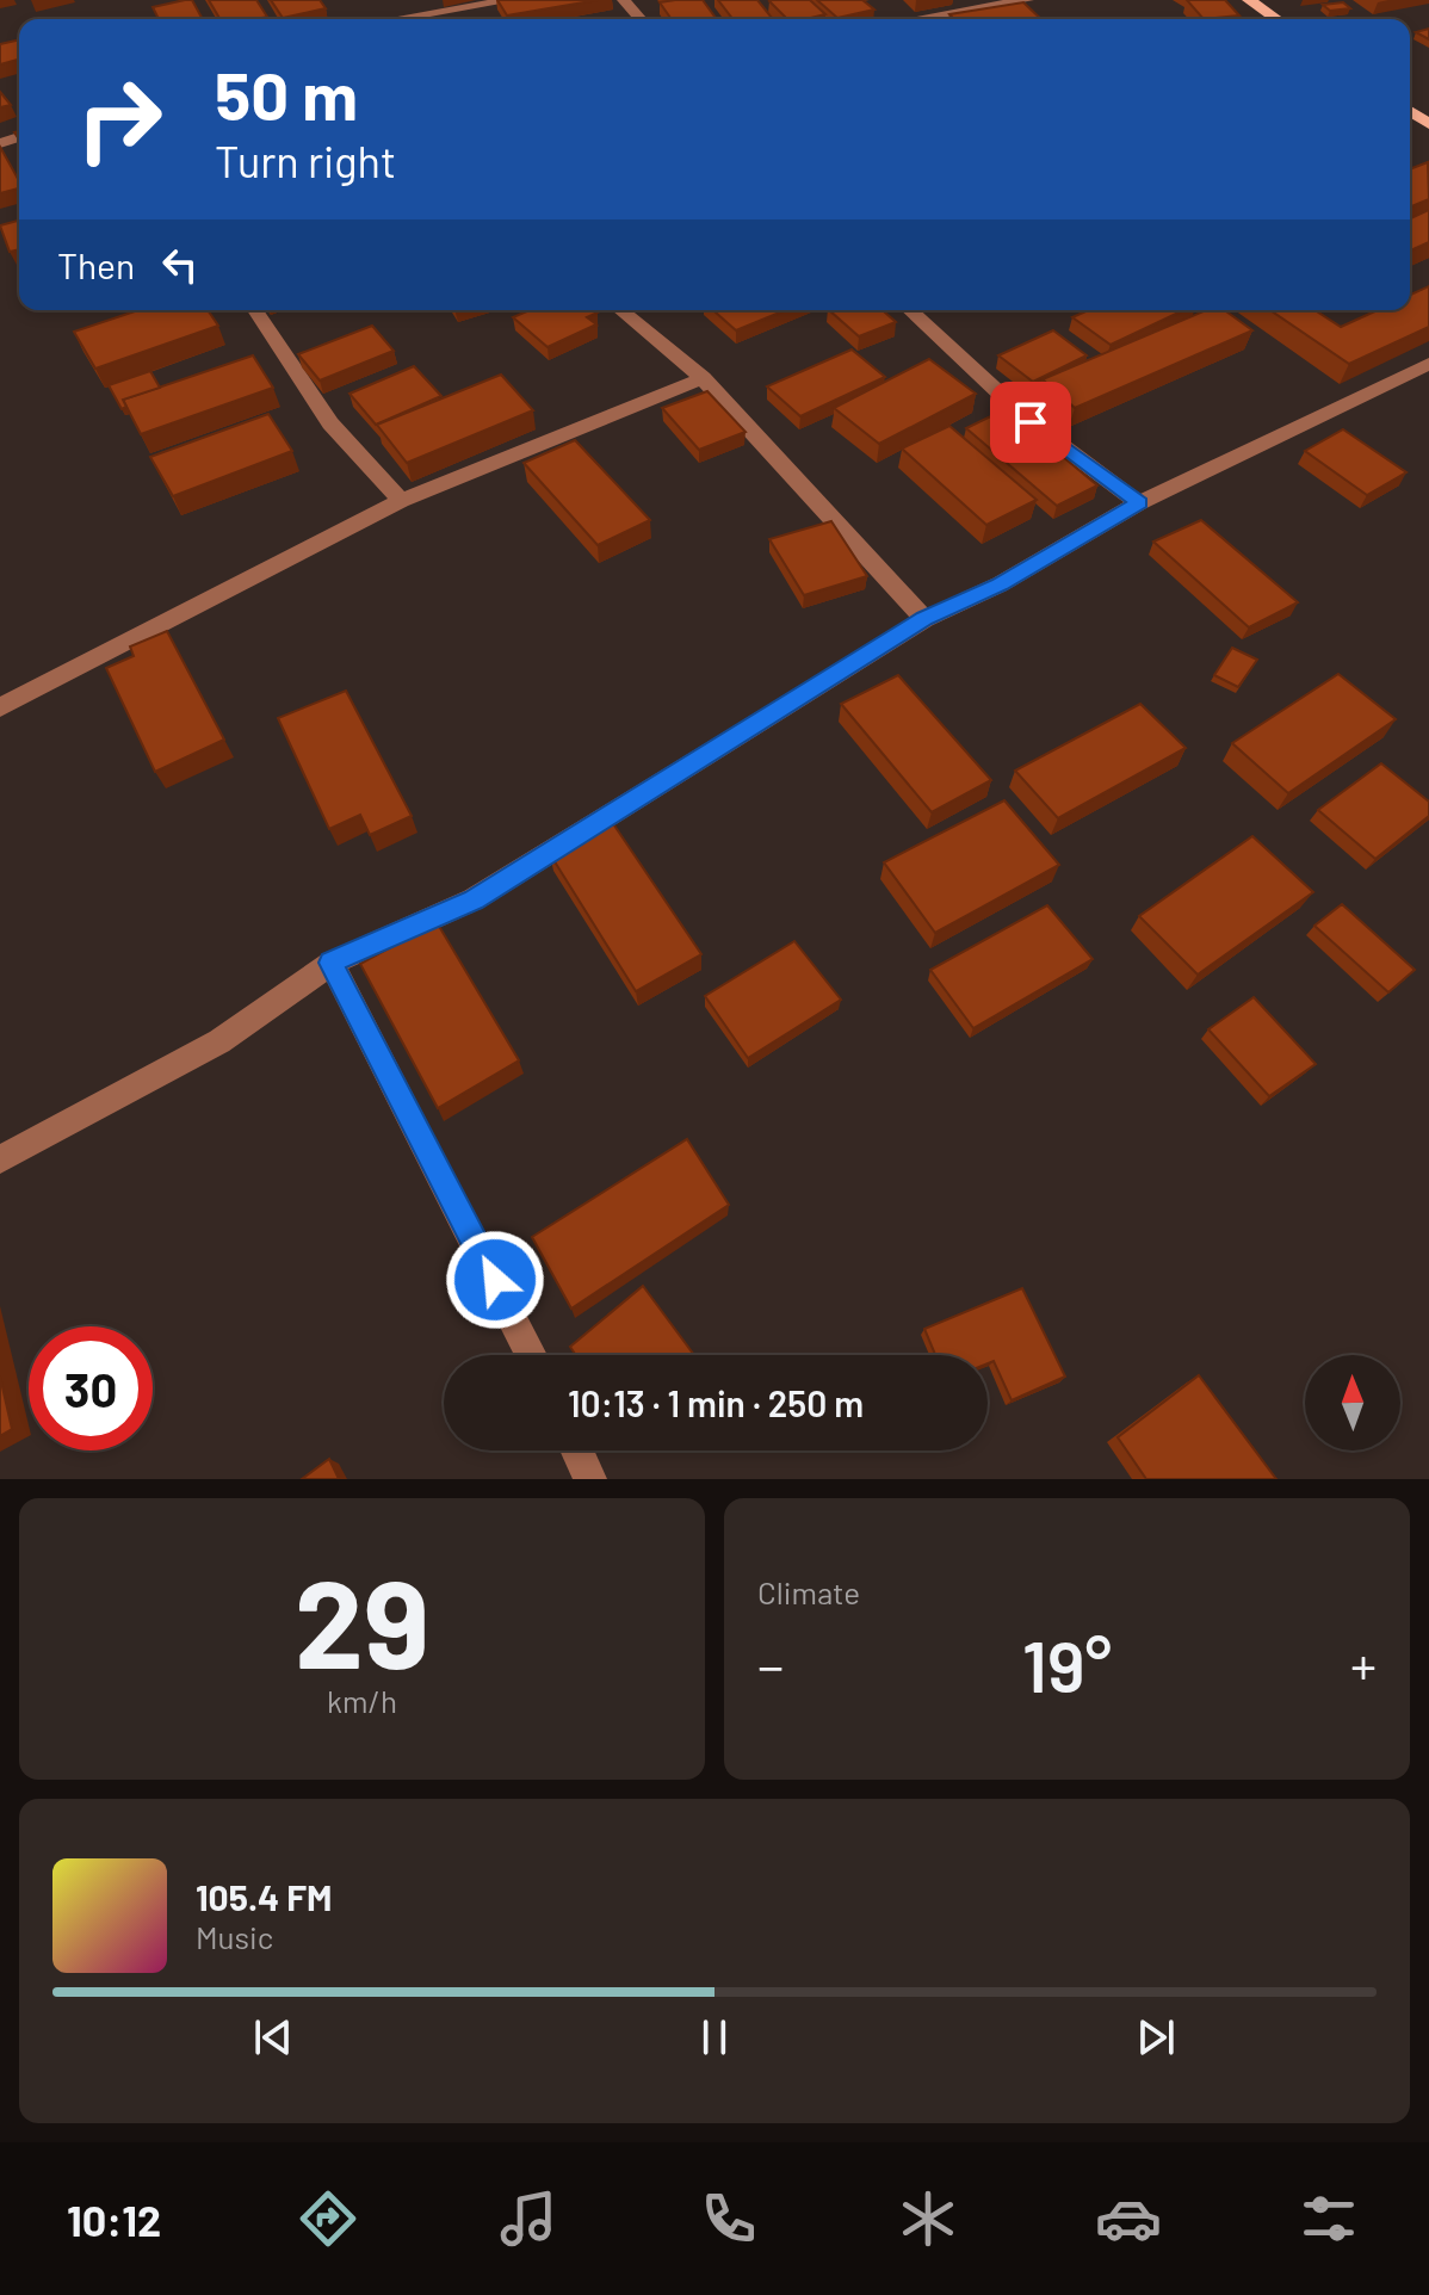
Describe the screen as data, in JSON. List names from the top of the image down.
{
  "north": "top",
  "page": {
    "turn": ["50 m", "Turn right"],
    "then": "Then",
    "limit": "30",
    "trip": "10:13 · 1 min · 250 m",
    "tile": [
      ["29", "km/h"],
      "Climate"
    ],
    "heat": ["−", "19°", "+"],
    "song": ["105.4 FM", "Music"],
    "tabs": "10:12"
  }
}
